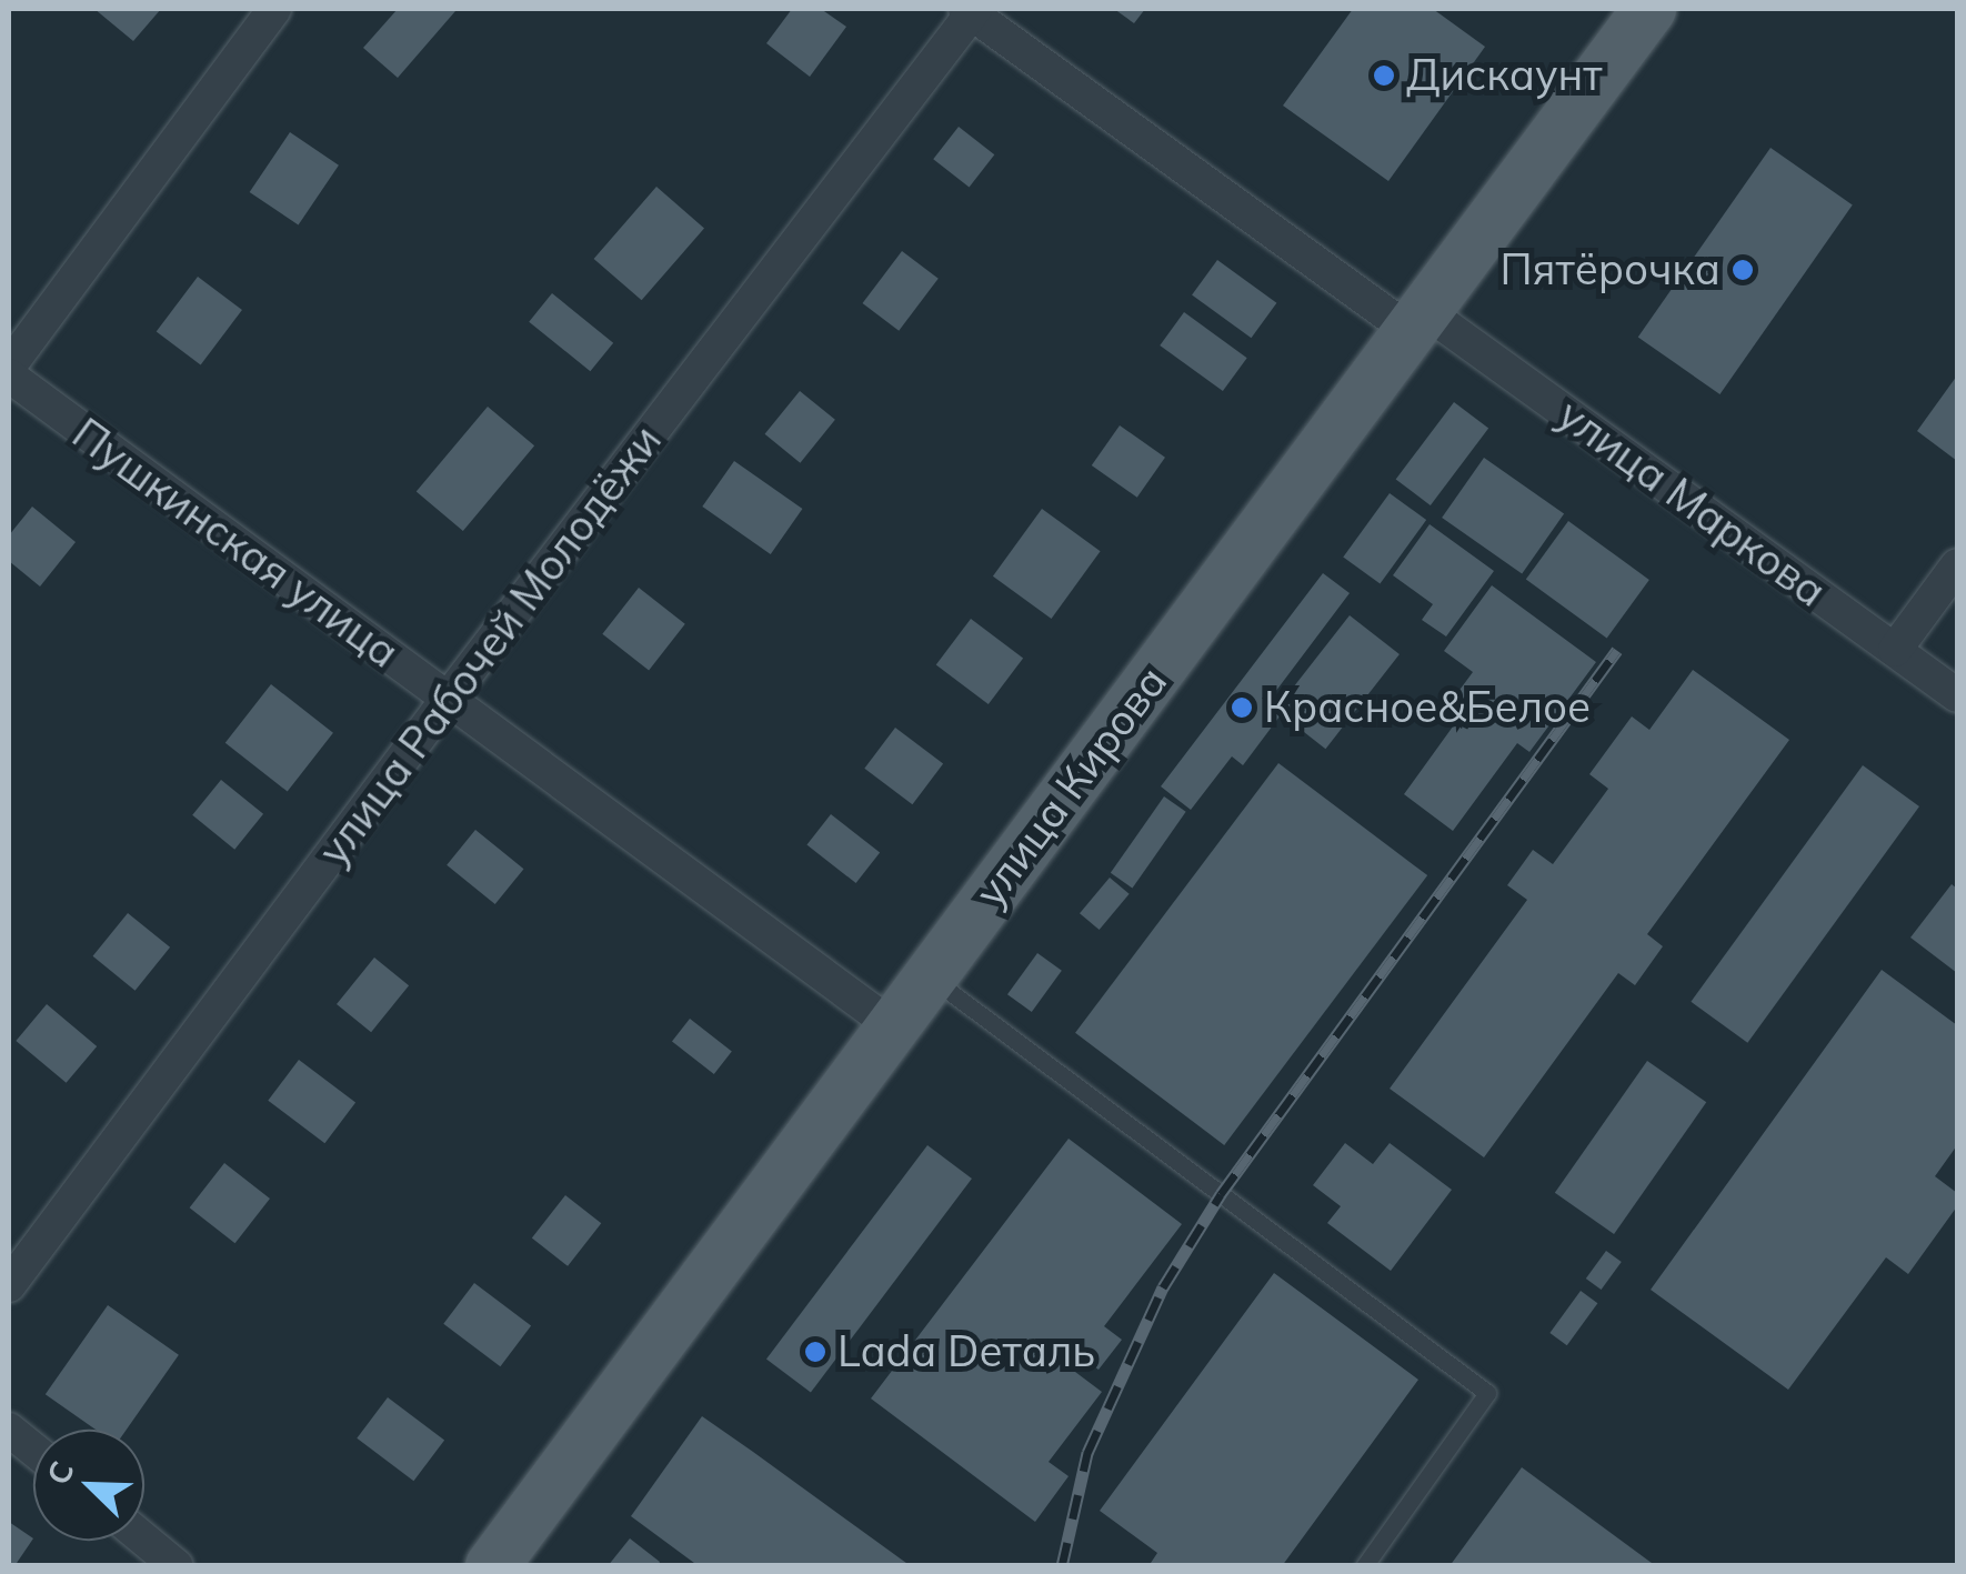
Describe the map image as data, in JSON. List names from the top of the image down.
{
  "streets": {
    "main road": ["улица Кирова"],
    "street": ["улица Маркова", "Пушкинская улица", "улица Рабочей Молодёжи"]
  },
  "crossings": [
    ["улица Маркова", "улица Рабочей Молодёжи"],
    ["улица Маркова", "улица Кирова"],
    ["Пушкинская улица", "улица Рабочей Молодёжи"],
    ["Пушкинская улица", "улица Кирова"]
  ],
  "places": [
    "Дискаунт",
    "Пятёрочка",
    "Красное&Белое",
    "Lada Dеталь"
  ],
  "north": "top left"
}
